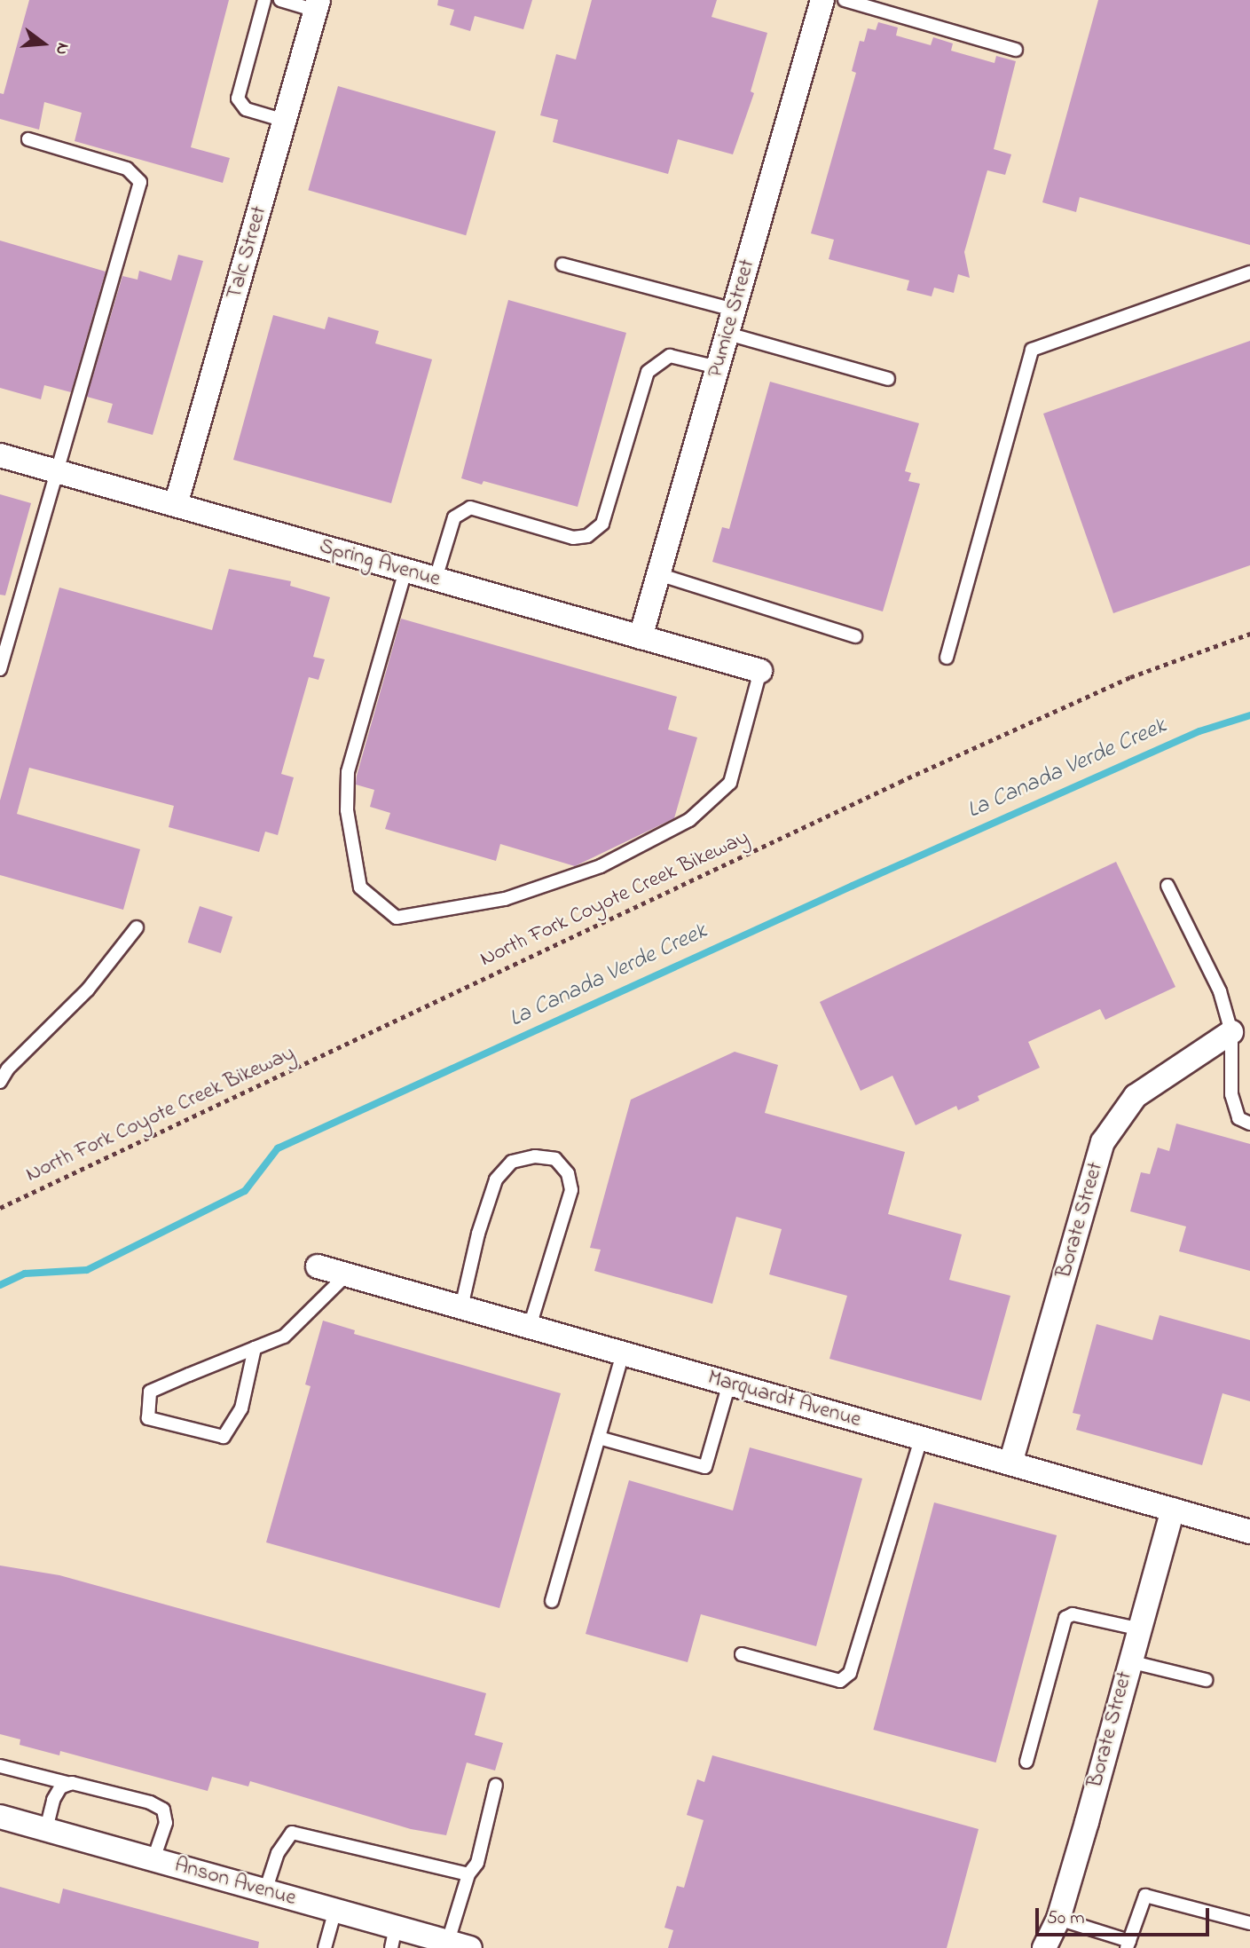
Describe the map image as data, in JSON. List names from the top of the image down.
{
  "streets": {
    "street": [
      "Talc Street",
      "Pumice Street",
      "Spring Avenue",
      "Borate Street",
      "Marquardt Avenue",
      "Anson Avenue"
    ],
    "path": ["North Fork Coyote Creek Bikeway"]
  },
  "crossings": [
    ["Talc Street", "Spring Avenue"],
    ["Pumice Street", "Spring Avenue"],
    ["Borate Street", "Marquardt Avenue"]
  ],
  "water": ["La Canada Verde Creek"],
  "scale_bar": "50 m",
  "north": "right"
}
